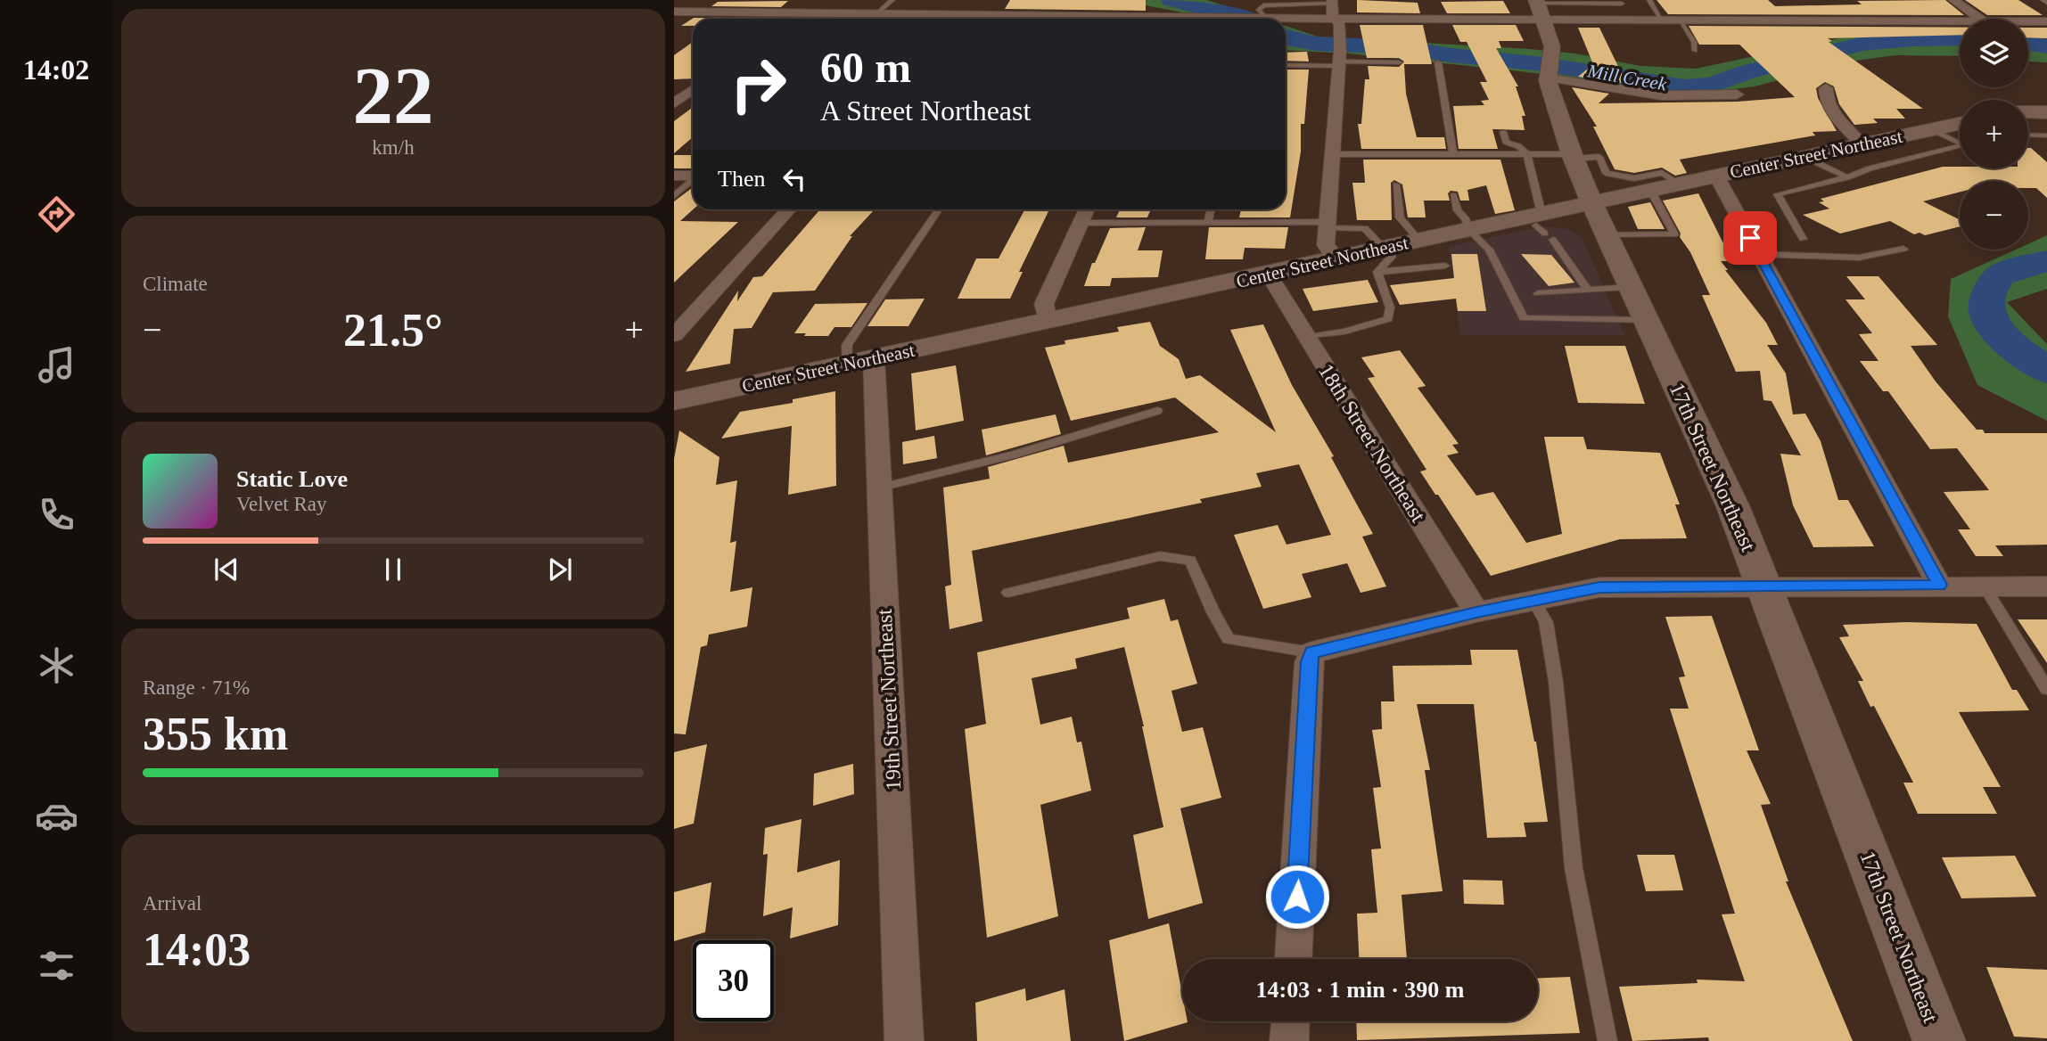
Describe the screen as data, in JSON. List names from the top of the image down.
{
  "streets": {
    "main road": ["Center Street Northeast", "17th Street Northeast"],
    "street": ["18th Street Northeast", "19th Street Northeast"]
  },
  "crossings": [
    ["Center Street Northeast", "18th Street Northeast"],
    ["Center Street Northeast", "17th Street Northeast"],
    ["Center Street Northeast", "19th Street Northeast"]
  ],
  "water": ["Mill Creek"],
  "page": {
    "tabs": "14:02",
    "tile": [
      ["22", "km/h"],
      "Climate",
      ["Range · 71%", "355 km"],
      ["Arrival", "14:03"]
    ],
    "map_buttons": ["+", "−"],
    "turn": ["60 m", "A Street Northeast"],
    "then": "Then",
    "heat": ["−", "21.5°", "+"],
    "song": ["Static Love", "Velvet Ray"],
    "limit": "30",
    "trip": "14:03 · 1 min · 390 m"
  }
}
